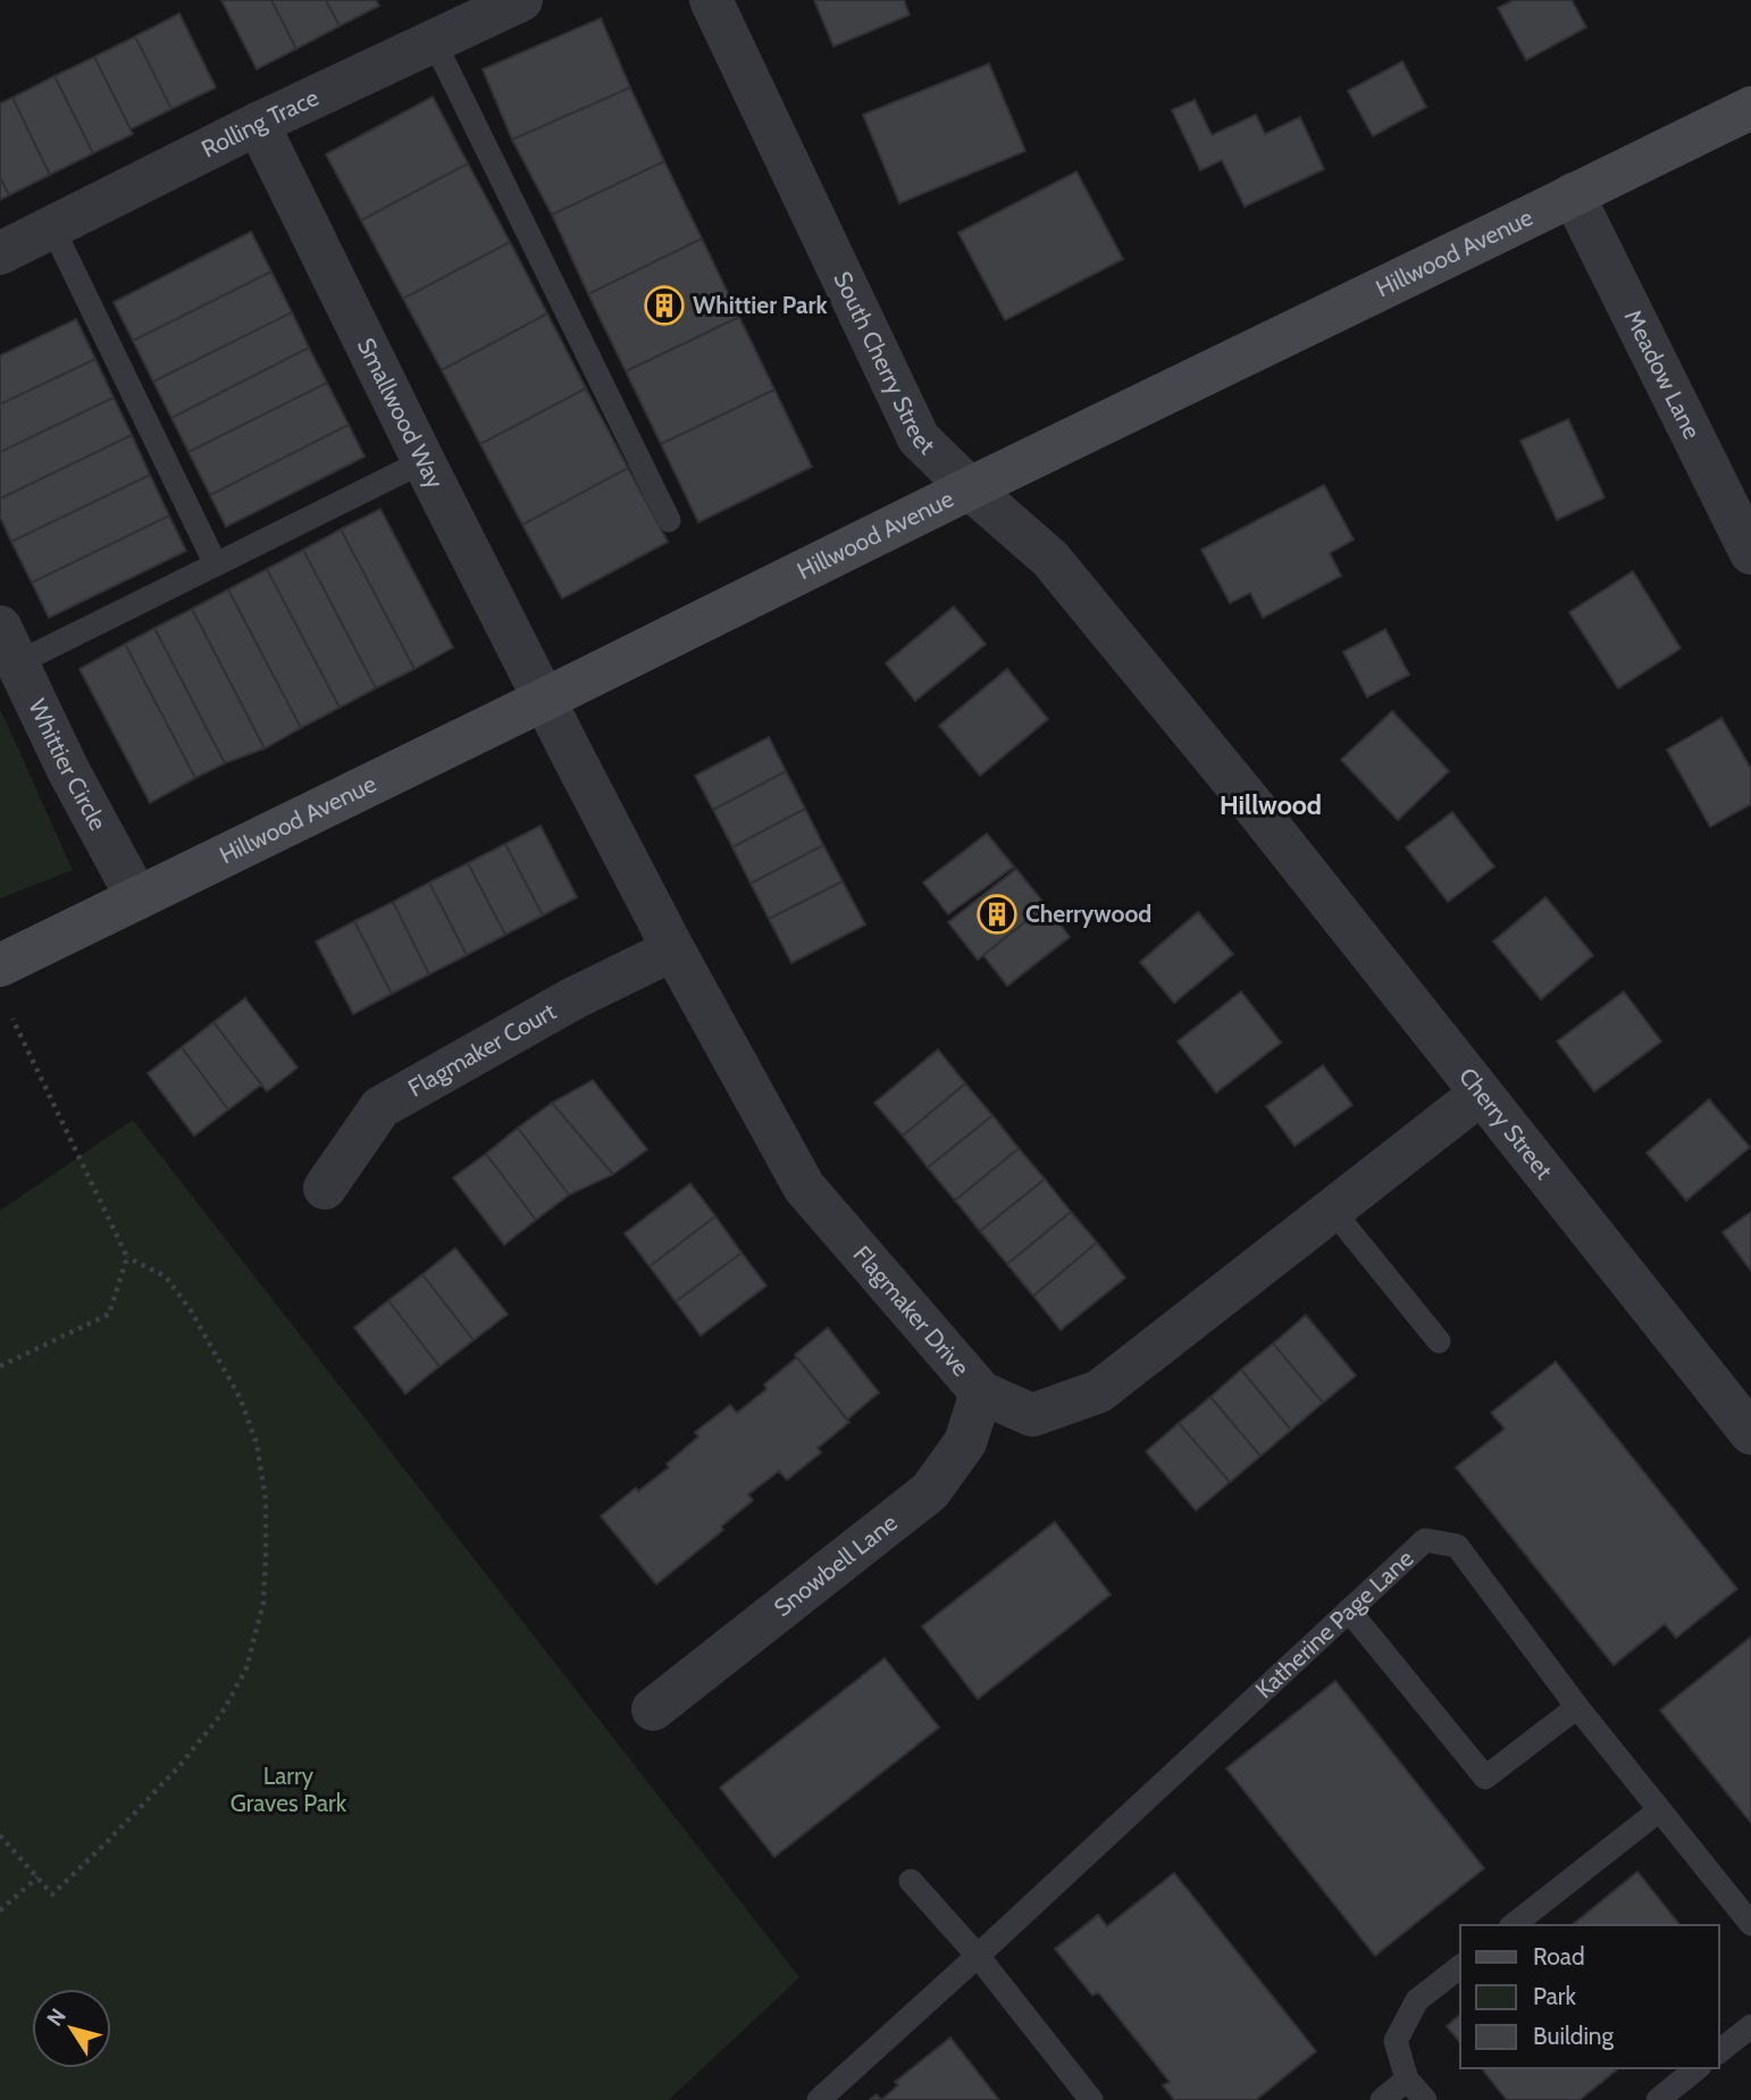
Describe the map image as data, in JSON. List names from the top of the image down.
{
  "streets": {
    "main road": ["Hillwood Avenue"],
    "street": [
      "Rolling Trace",
      "South Cherry Street",
      "Meadow Lane",
      "Smallwood Way",
      "Whittier Circle",
      "Flagmaker Court",
      "Cherry Street",
      "Flagmaker Drive",
      "Snowbell Lane"
    ],
    "lane": ["Katherine Page Lane"]
  },
  "crossings": [
    ["Rolling Trace", "Smallwood Way"],
    ["Hillwood Avenue", "South Cherry Street"],
    ["Hillwood Avenue", "Meadow Lane"],
    ["Hillwood Avenue", "Smallwood Way"],
    ["Hillwood Avenue", "Whittier Circle"],
    ["Hillwood Avenue", "Flagmaker Drive"],
    ["South Cherry Street", "Cherry Street"],
    ["Smallwood Way", "Flagmaker Drive"],
    ["Flagmaker Court", "Flagmaker Drive"],
    ["Cherry Street", "Flagmaker Drive"],
    ["Flagmaker Drive", "Snowbell Lane"]
  ],
  "districts": ["Hillwood"],
  "parks": ["Larry Graves Park"],
  "places": {
    "building": ["Whittier Park", "Cherrywood"]
  },
  "legend": ["Road", "Park", "Building"],
  "north": "top left"
}
